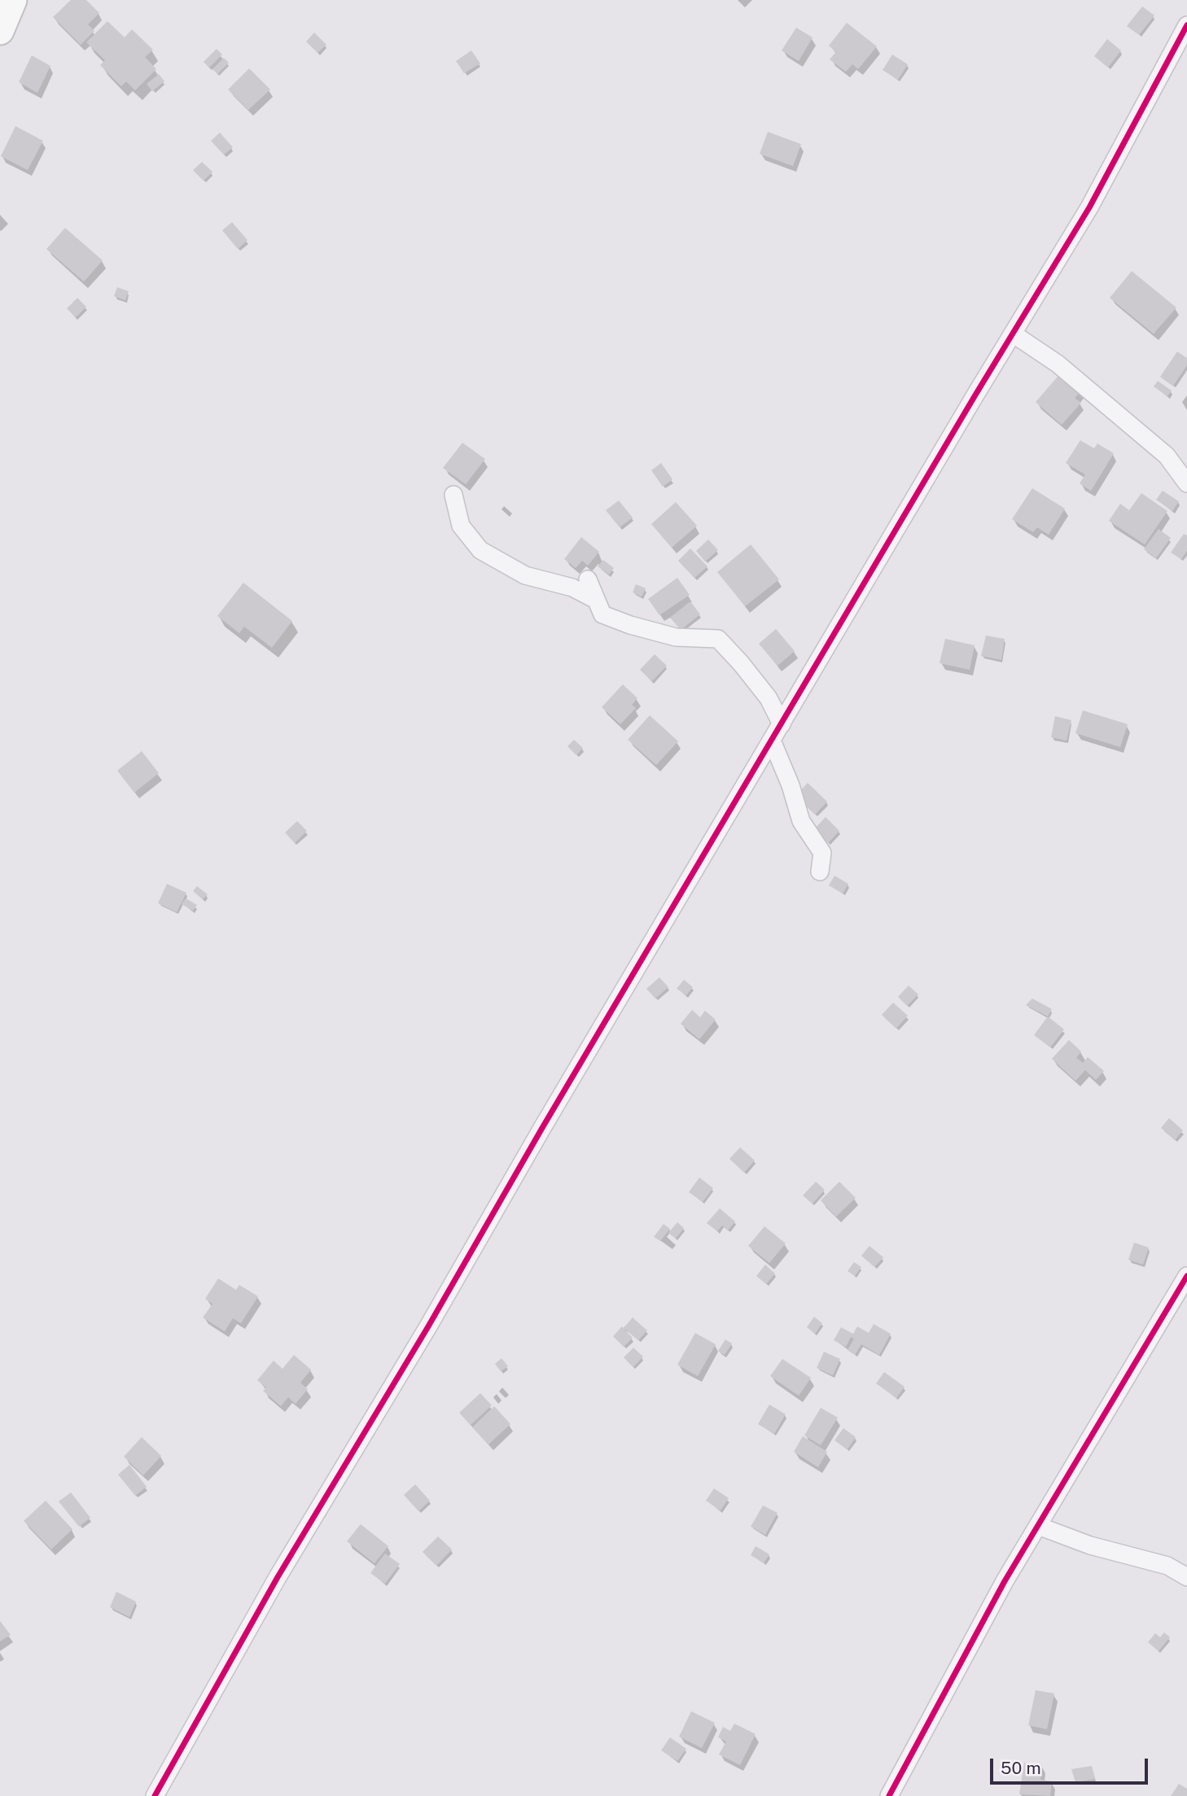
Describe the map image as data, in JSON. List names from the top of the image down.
{
  "scale_bar": "50 m"
}
